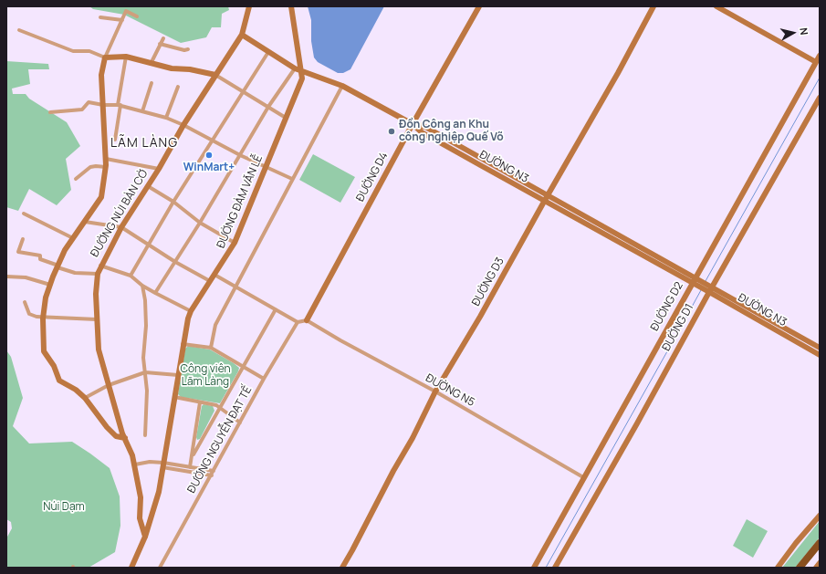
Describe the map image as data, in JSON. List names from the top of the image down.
{
  "streets": {
    "street": [
      "ĐƯỜNG N3",
      "ĐƯỜNG D4",
      "ĐƯỜNG ĐÀM VĂN LỄ",
      "ĐƯỜNG NÚI BÀN CỜ",
      "ĐƯỜNG D3",
      "ĐƯỜNG D2",
      "ĐƯỜNG D1",
      "ĐƯỜNG N5",
      "ĐƯỜNG NGUYỄN ĐẠT TẾ"
    ]
  },
  "crossings": [
    ["ĐƯỜNG N3", "ĐƯỜNG D4"],
    ["ĐƯỜNG N3", "ĐƯỜNG ĐÀM VĂN LỄ"],
    ["ĐƯỜNG N3", "ĐƯỜNG NÚI BÀN CỜ"],
    ["ĐƯỜNG N3", "ĐƯỜNG D3"],
    ["ĐƯỜNG N3", "ĐƯỜNG D2"],
    ["ĐƯỜNG N3", "ĐƯỜNG D1"],
    ["ĐƯỜNG D4", "ĐƯỜNG N5"],
    ["ĐƯỜNG ĐÀM VĂN LỄ", "ĐƯỜNG NÚI BÀN CỜ"],
    ["ĐƯỜNG D3", "ĐƯỜNG N5"],
    ["ĐƯỜNG D2", "ĐƯỜNG N5"]
  ],
  "districts": ["LÃM LÀNG"],
  "parks": ["Công viên Lãm Làng", "Núi Dạm"],
  "places": ["Đồn Công an Khu công nghiệp Quế Võ", "WinMart+"],
  "north": "right"
}
